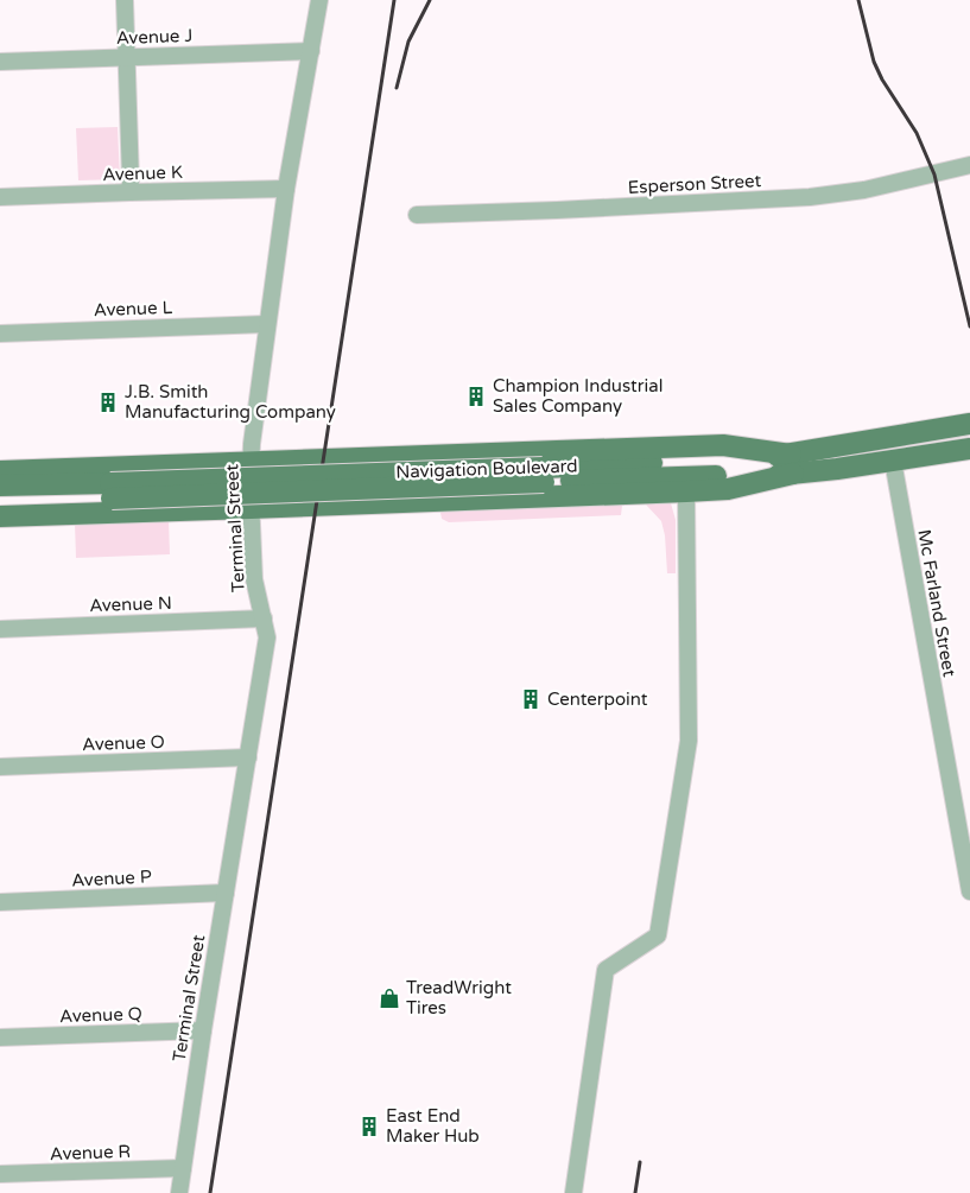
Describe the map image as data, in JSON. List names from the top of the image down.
{
  "streets": {
    "main road": ["Navigation Boulevard"],
    "street": [
      "Avenue J",
      "Avenue K",
      "Esperson Street",
      "Avenue L",
      "Terminal Street",
      "Mc Farland Street",
      "Avenue N",
      "Avenue O",
      "Avenue P",
      "Avenue Q",
      "Avenue R"
    ]
  },
  "crossings": [
    ["Avenue J", "Terminal Street"],
    ["Avenue K", "Terminal Street"],
    ["Avenue L", "Terminal Street"],
    ["Navigation Boulevard", "Mc Farland Street"],
    ["Terminal Street", "Avenue N"],
    ["Terminal Street", "Avenue O"],
    ["Terminal Street", "Avenue P"],
    ["Terminal Street", "Avenue Q"],
    ["Terminal Street", "Avenue R"]
  ],
  "places": {
    "building": [
      "Champion Industrial Sales Company",
      "J.B. Smith Manufacturing Company",
      "Centerpoint",
      "East End Maker Hub"
    ],
    "shop": ["TreadWright Tires"]
  }
}
